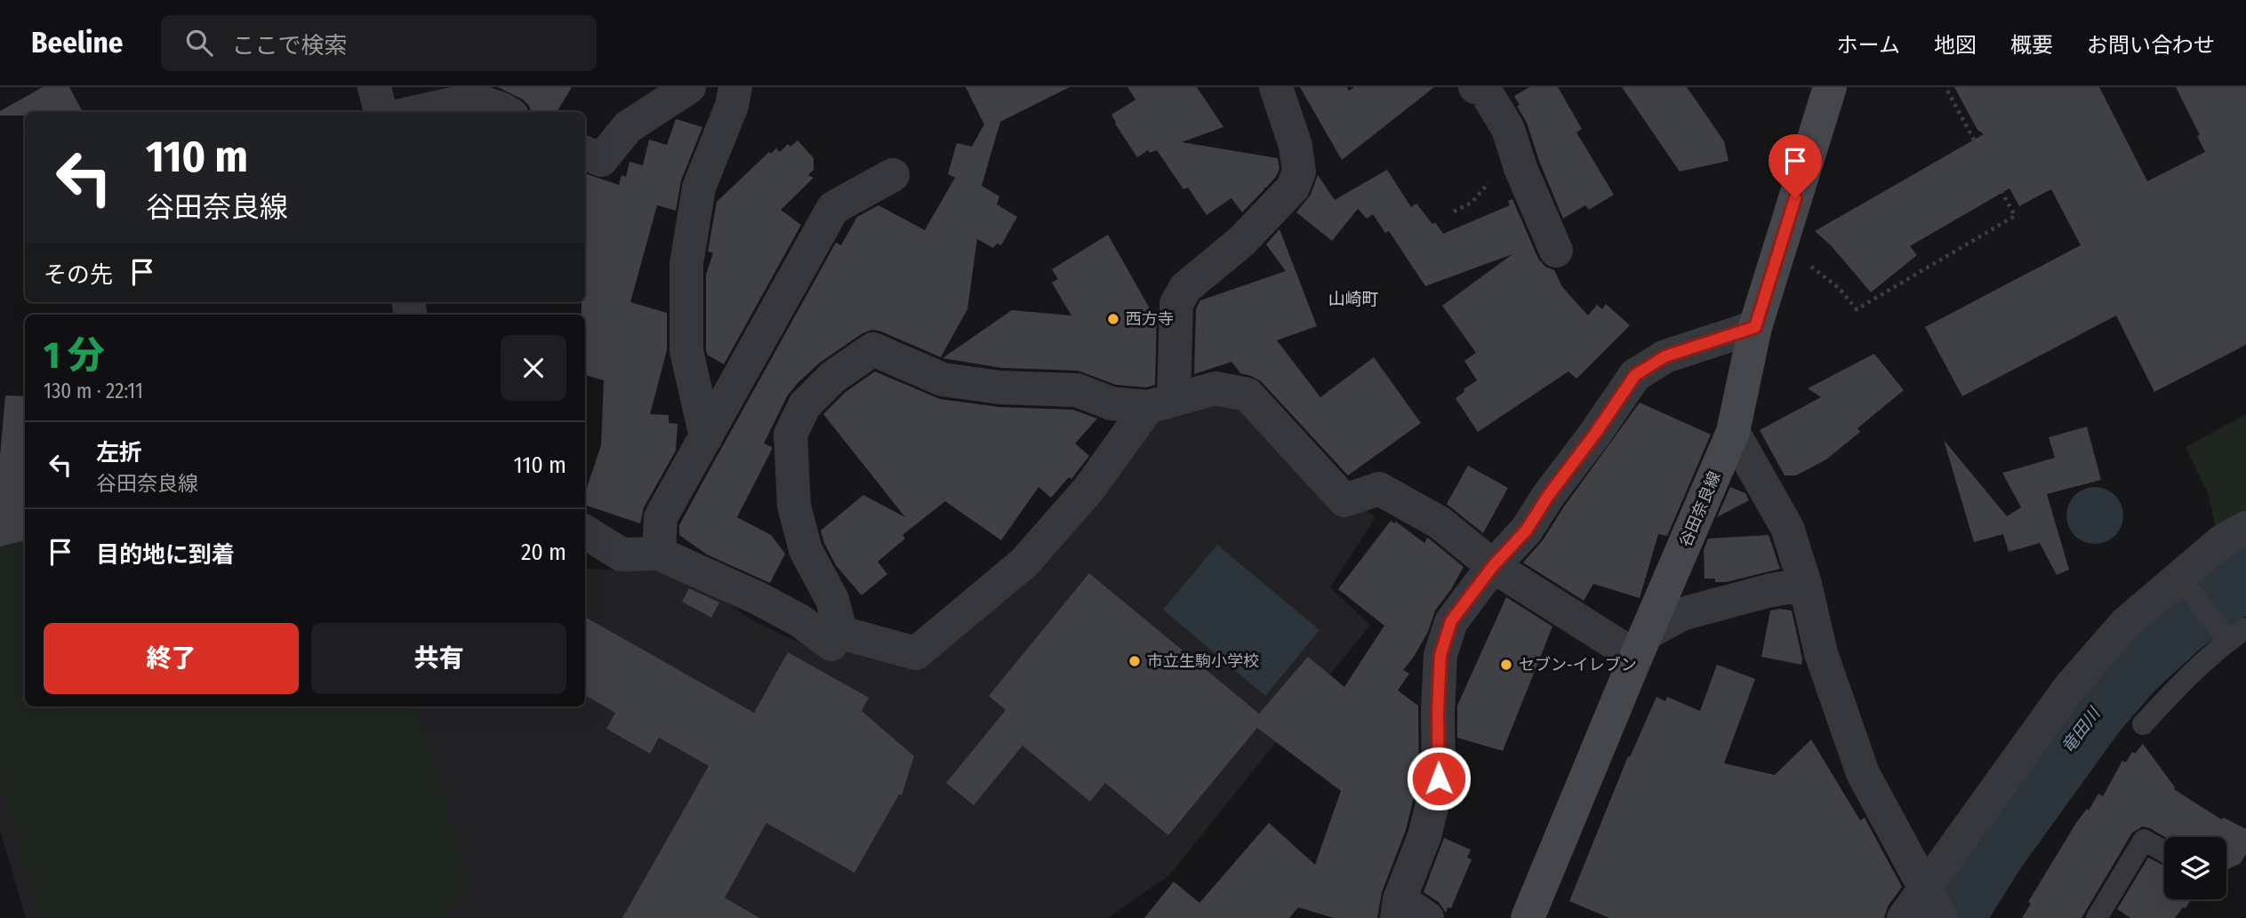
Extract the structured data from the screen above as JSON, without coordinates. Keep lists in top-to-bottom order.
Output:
{
  "streets": {
    "main road": ["谷田奈良線"]
  },
  "districts": ["山崎町"],
  "water": ["竜田川"],
  "places": ["西方寺", "市立生駒小学校", "セブン-イレブン"],
  "page": {
    "header": "Beeline",
    "search": "ここで検索",
    "nav": [
      "ホーム",
      "地図",
      "概要",
      "お問い合わせ"
    ],
    "turn": ["110 m", "谷田奈良線"],
    "then": "その先",
    "heading": ["1 分", "130 m · 22:11"],
    "list": [
      {
        "name": "左折",
        "note": "谷田奈良線",
        "value": "110 m"
      },
      {
        "name": "目的地に到着",
        "value": "20 m"
      }
    ],
    "buttons": ["終了", "共有"]
  }
}
